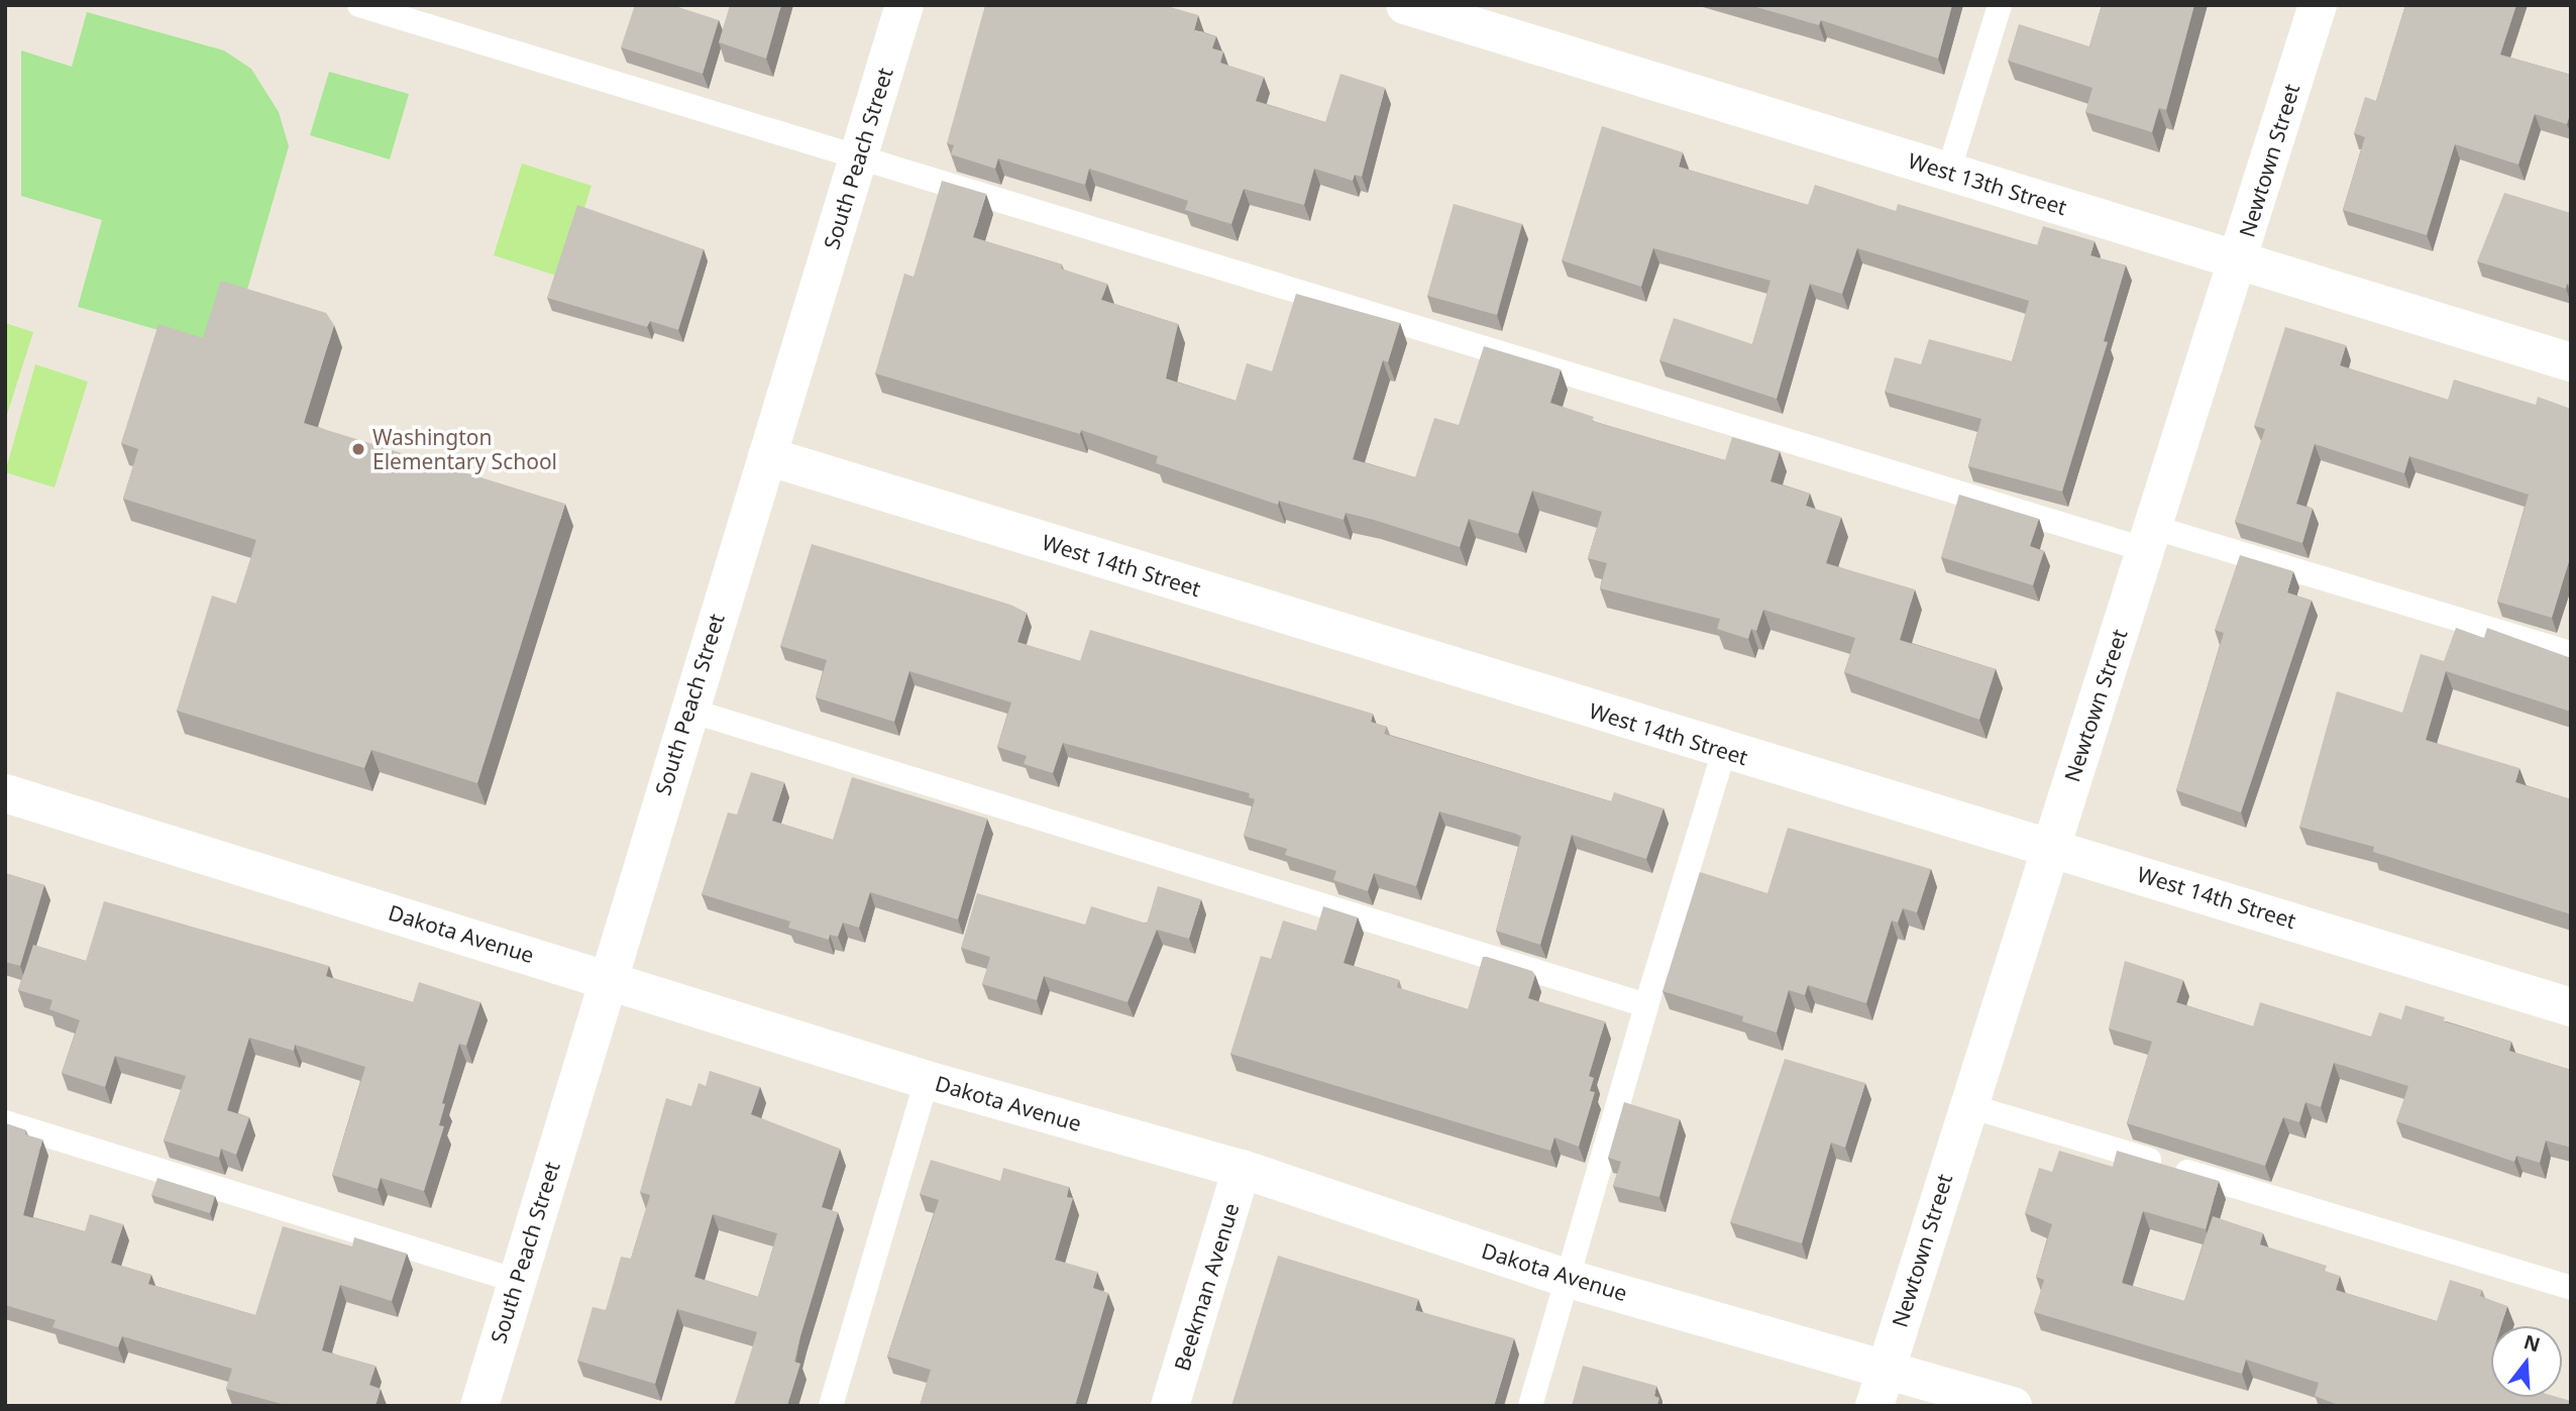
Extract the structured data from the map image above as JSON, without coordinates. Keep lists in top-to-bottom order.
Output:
{
  "streets": {
    "street": [
      "South Peach Street",
      "Newtown Street",
      "West 13th Street",
      "West 14th Street",
      "Dakota Avenue",
      "Beekman Avenue"
    ]
  },
  "crossings": [
    ["South Peach Street", "West 14th Street"],
    ["South Peach Street", "Dakota Avenue"],
    ["Newtown Street", "West 13th Street"],
    ["Newtown Street", "West 14th Street"],
    ["Newtown Street", "Dakota Avenue"],
    ["Dakota Avenue", "Beekman Avenue"]
  ],
  "places": ["Washington Elementary School"],
  "north": "top"
}
